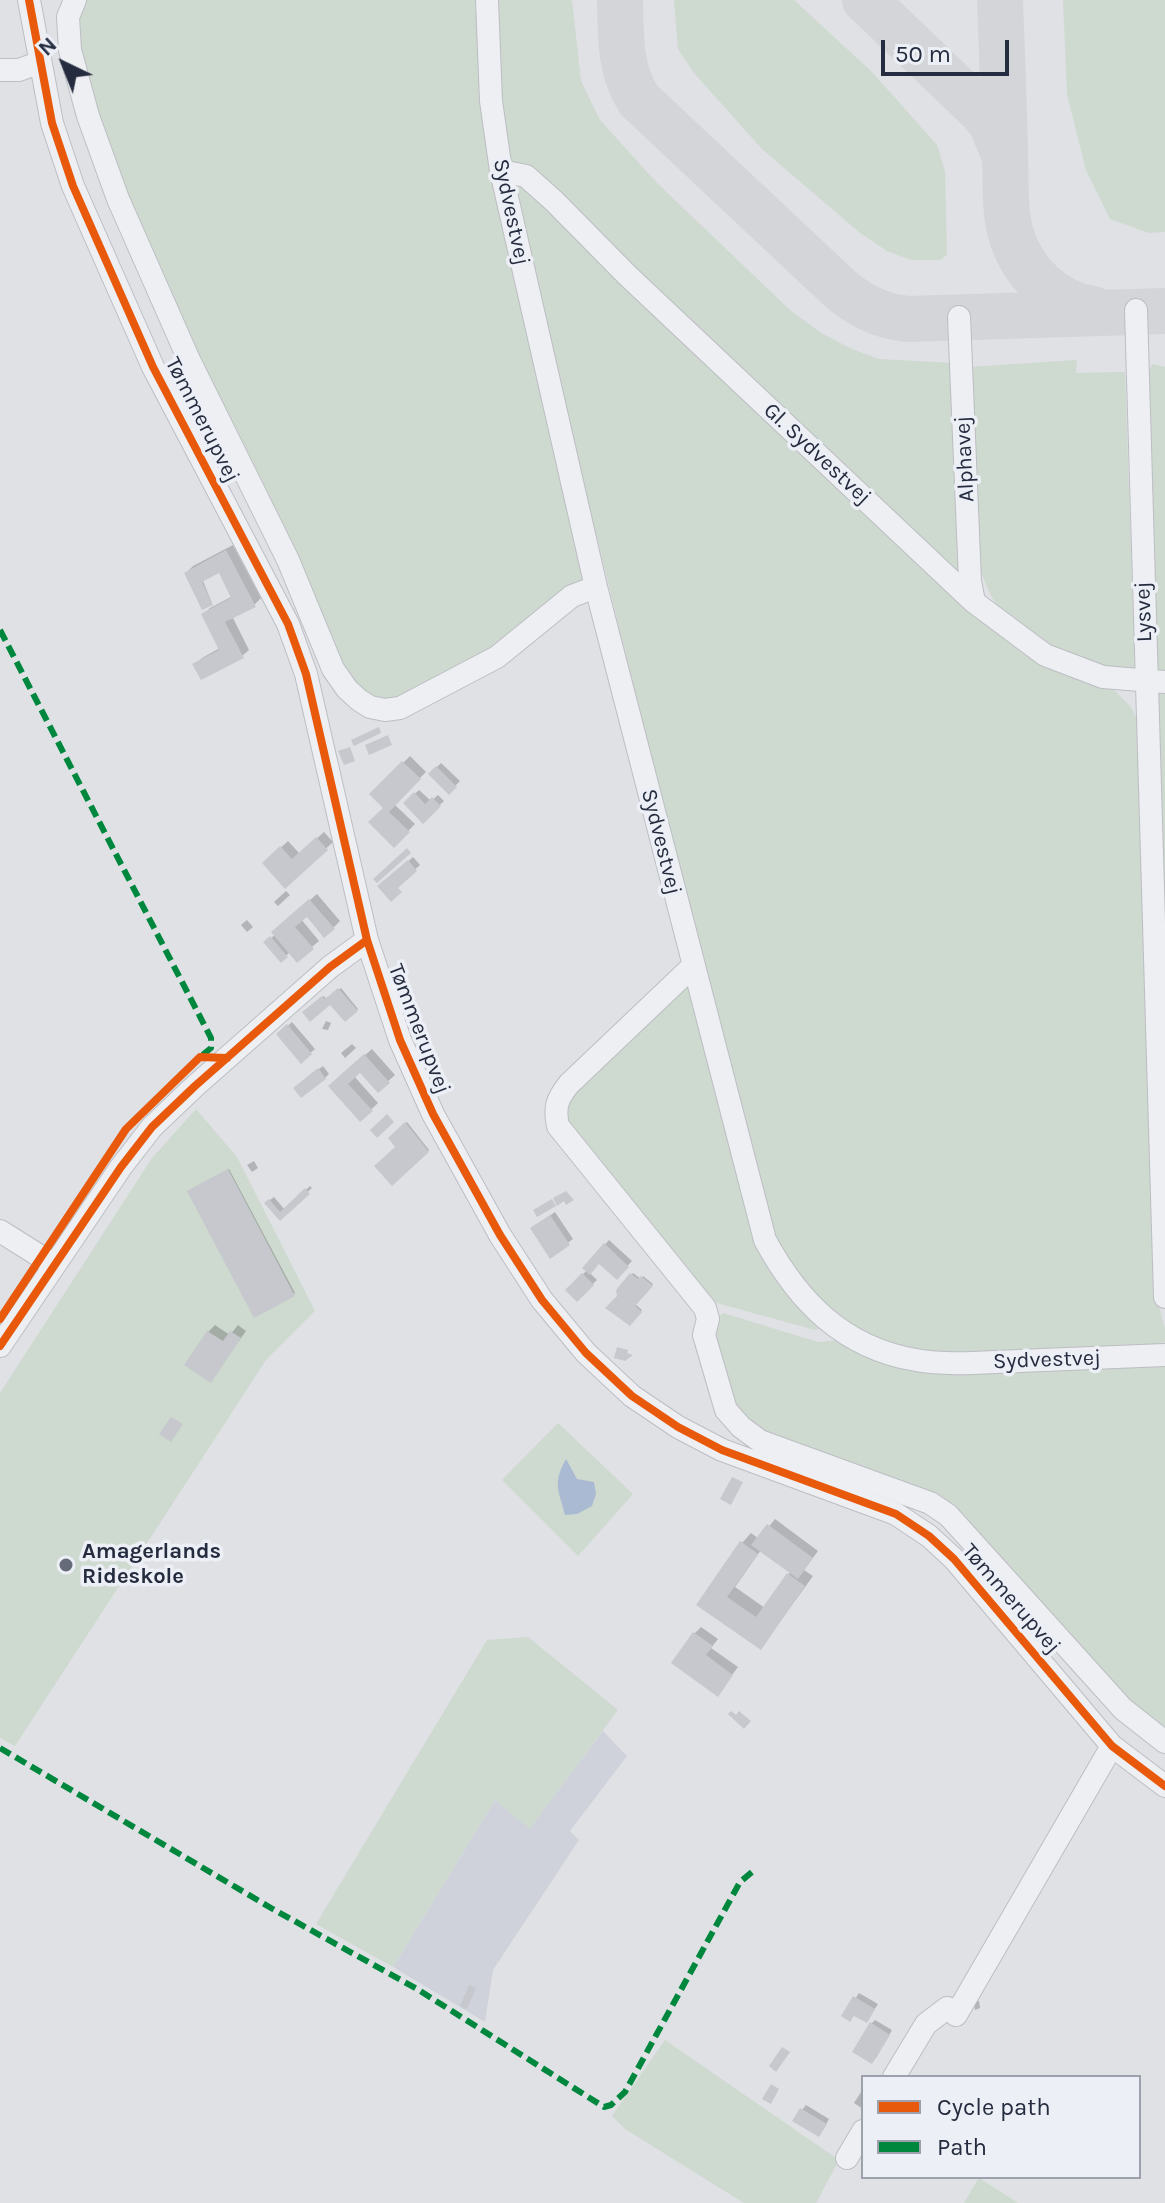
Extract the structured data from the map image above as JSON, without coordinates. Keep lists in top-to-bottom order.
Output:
{
  "streets": {
    "street": [
      "Sydvestvej",
      "Tømmerupvej",
      "Gl. Sydvestvej",
      "Alphavej",
      "Lysvej"
    ]
  },
  "crossings": [
    ["Sydvestvej", "Gl. Sydvestvej"],
    ["Gl. Sydvestvej", "Alphavej"],
    ["Gl. Sydvestvej", "Lysvej"]
  ],
  "places": ["Amagerlands Rideskole"],
  "legend": ["Cycle path", "Path"],
  "scale_bar": "50 m",
  "north": "top left"
}
